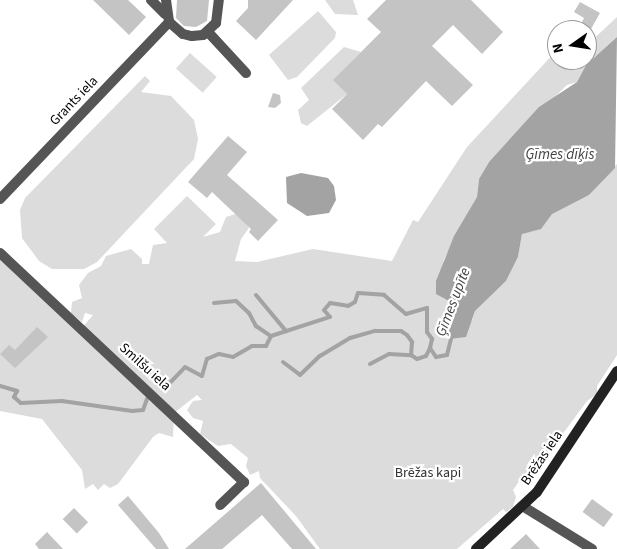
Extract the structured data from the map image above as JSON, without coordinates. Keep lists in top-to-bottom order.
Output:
{
  "streets": {
    "street": ["Grants iela", "Smilšu iela", "Brēžas iela"]
  },
  "water": ["Ģīmes dīķis", "Ģīmes upīte"],
  "parks": ["Brēžas kapi"],
  "north": "left"
}
